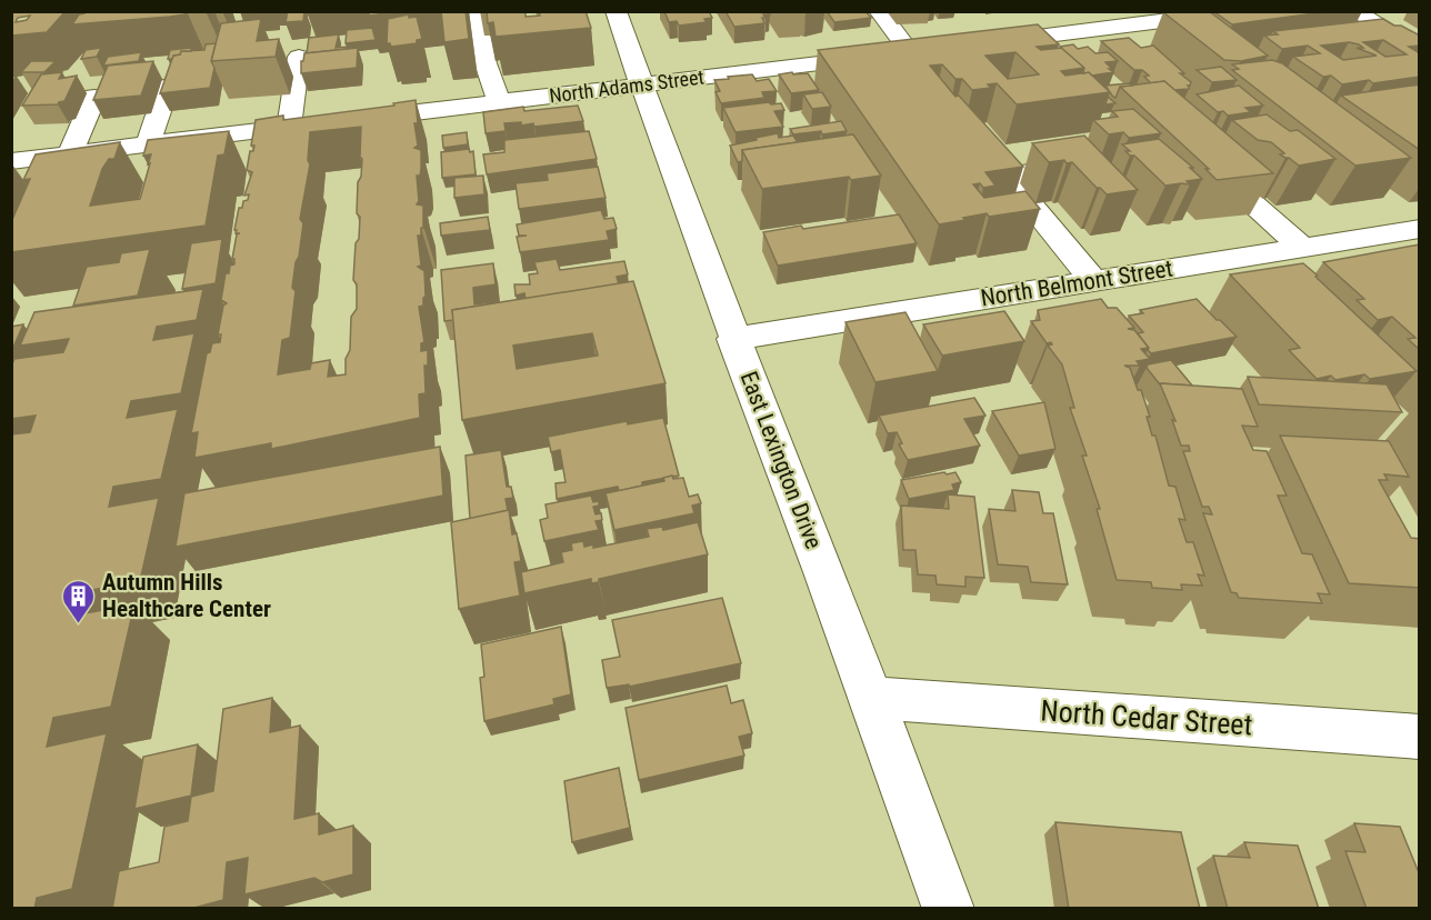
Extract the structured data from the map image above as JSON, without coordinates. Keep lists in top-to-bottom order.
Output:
{
  "streets": {
    "street": [
      "North Adams Street",
      "North Belmont Street",
      "East Lexington Drive",
      "North Cedar Street"
    ]
  },
  "crossings": [
    ["North Adams Street", "East Lexington Drive"],
    ["North Belmont Street", "East Lexington Drive"],
    ["East Lexington Drive", "North Cedar Street"]
  ],
  "places": {
    "building": ["Autumn Hills Healthcare Center"]
  }
}
